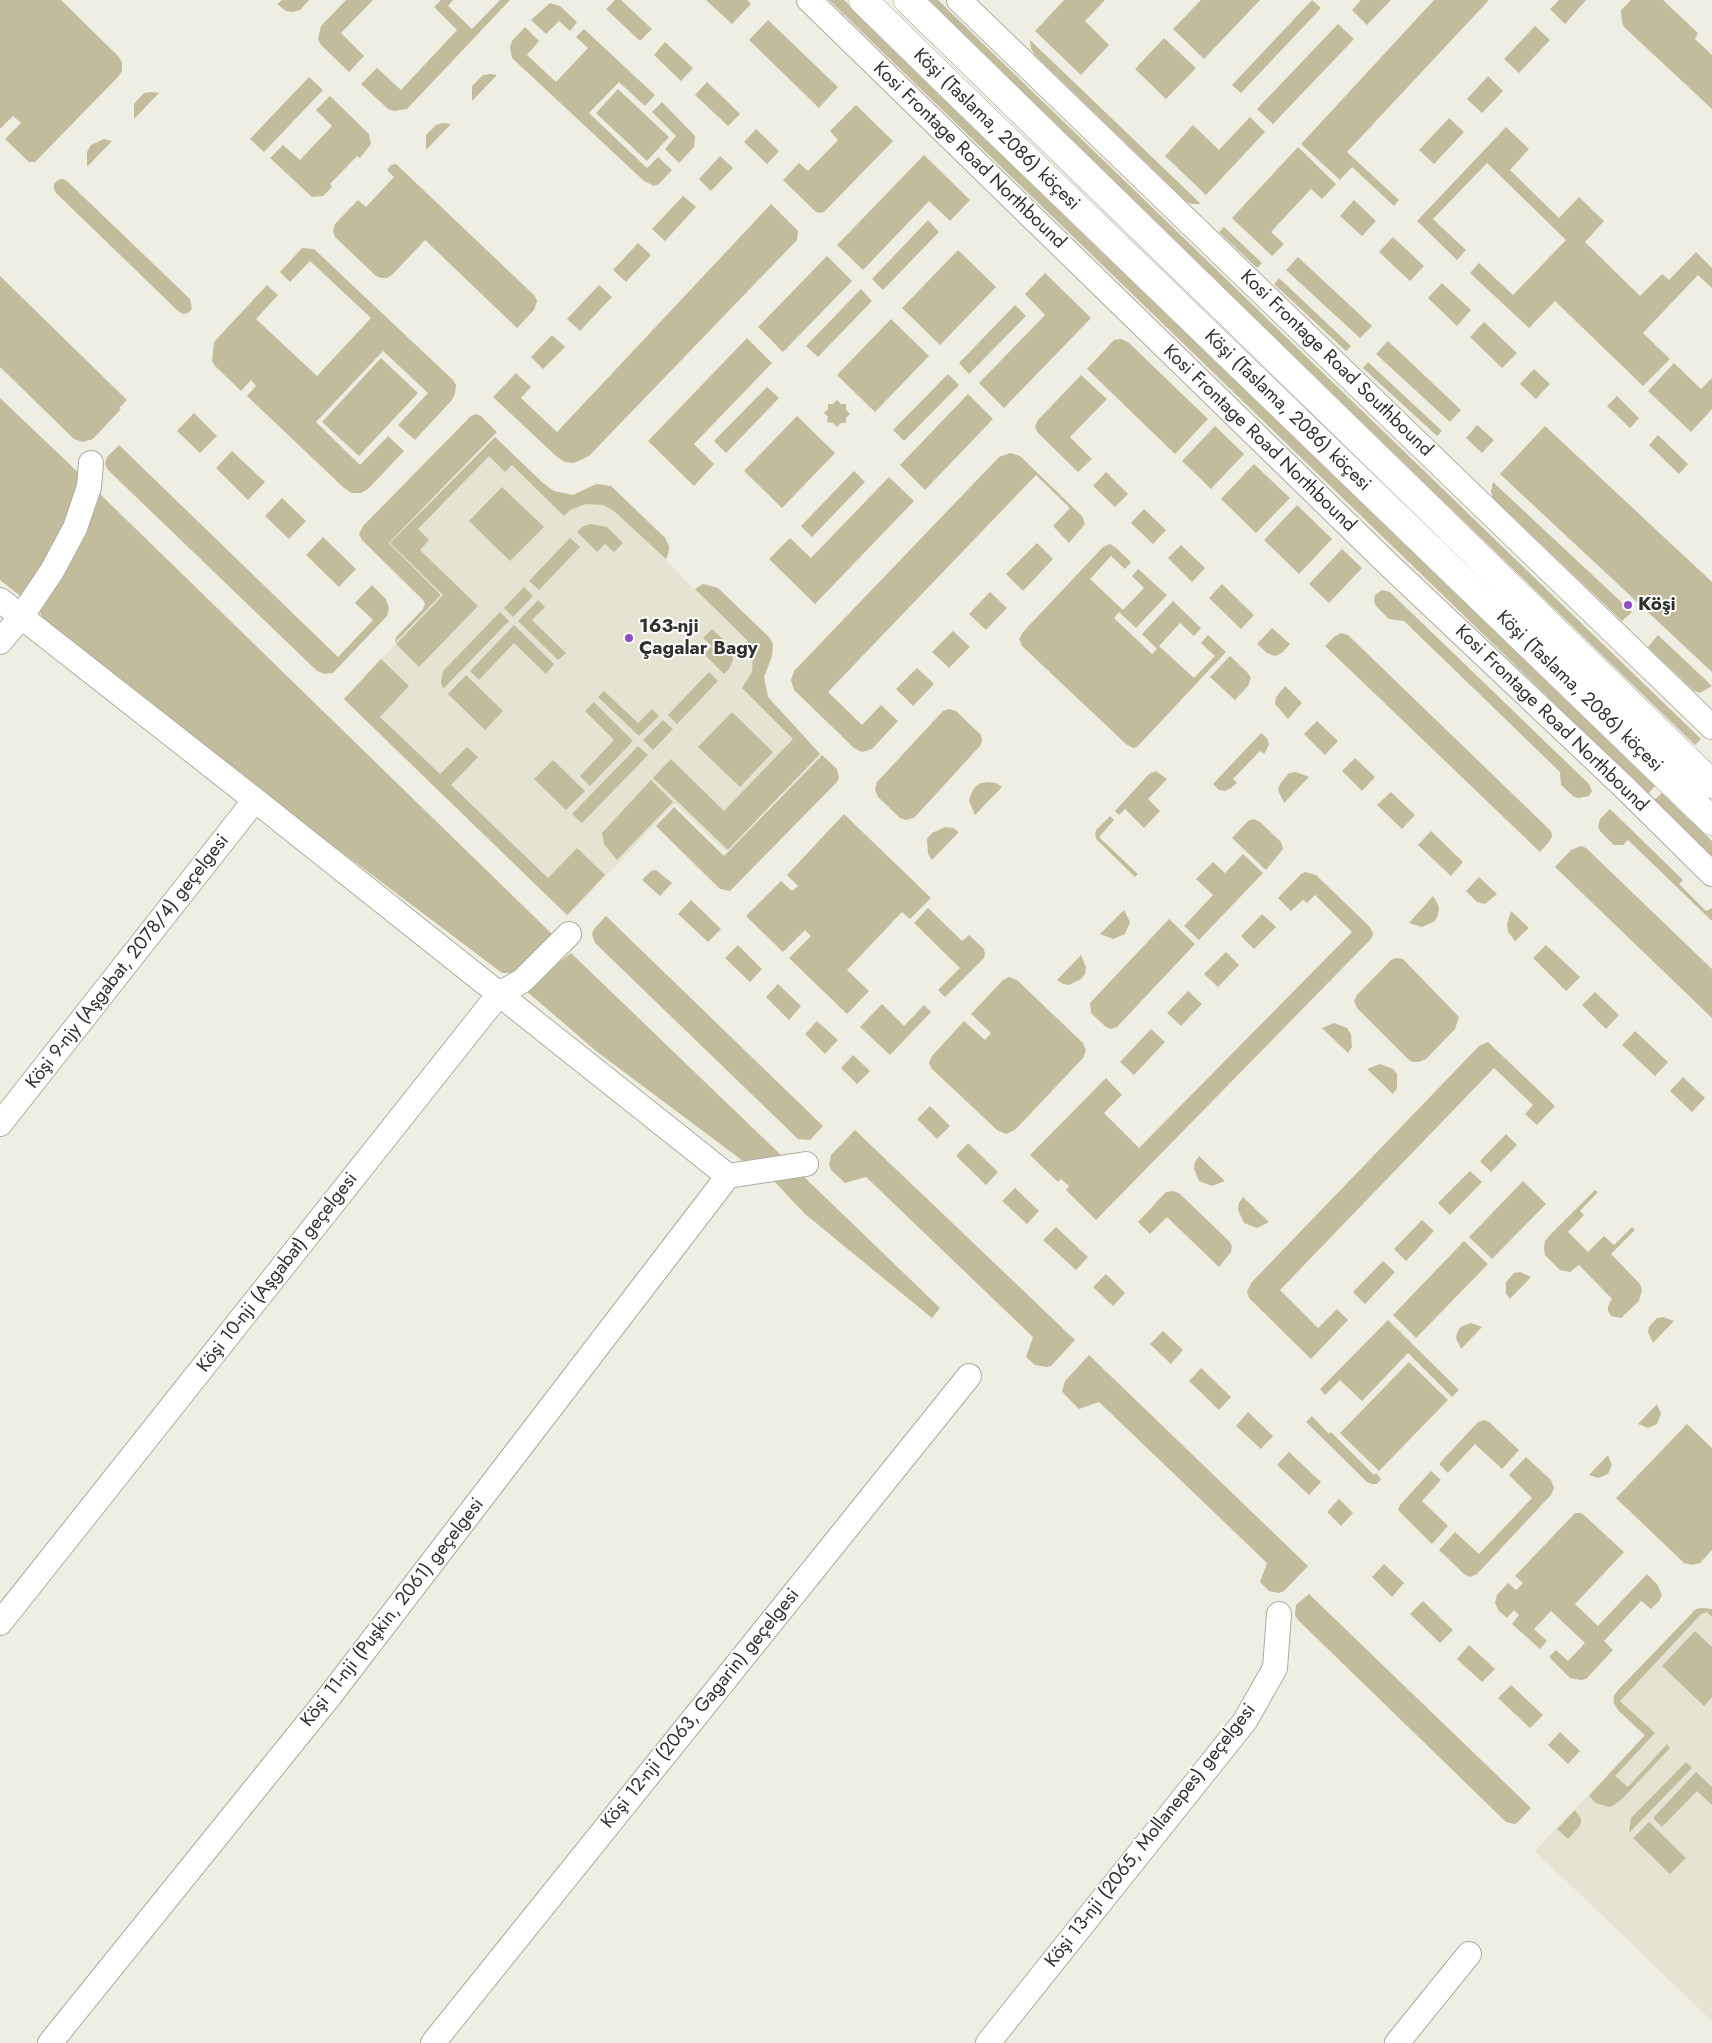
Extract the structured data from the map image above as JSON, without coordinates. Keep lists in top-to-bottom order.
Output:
{
  "streets": {
    "main road": ["Köşi (Taslama, 2086) köçesi"],
    "street": [
      "Kosi Frontage Road Northbound",
      "Kosi Frontage Road Southbound",
      "Köşi 9-njy (Aşgabat, 2078/4) geçelgesi",
      "Köşi 10-nji (Aşgabat) geçelgesi",
      "Köşi 11-nji (Puşkin, 2061) geçelgesi",
      "Köşi 12-nji (2063, Gagarin) geçelgesi",
      "Köşi 13-nji (2065, Mollanepes) geçelgesi"
    ]
  },
  "places": ["Köşi", "163-nji Çagalar Bagy"]
}
